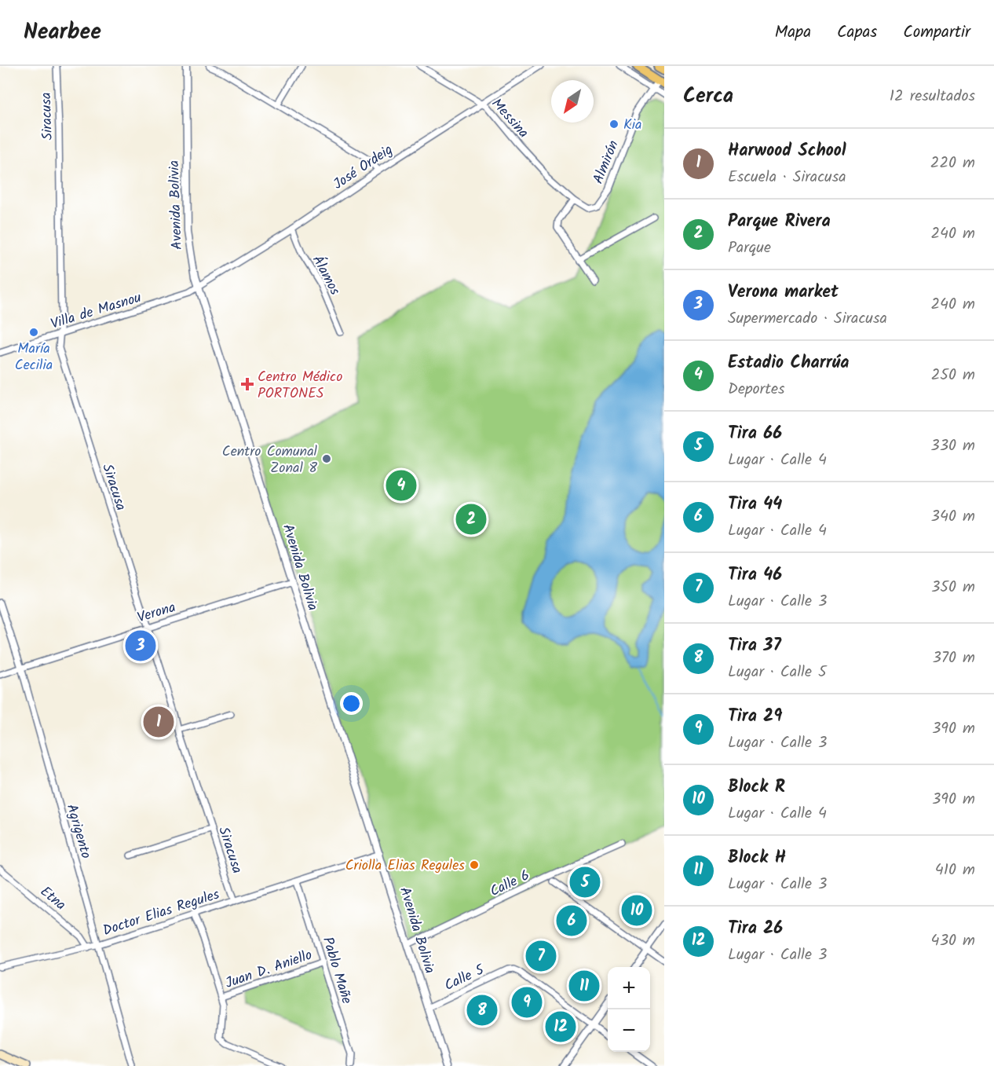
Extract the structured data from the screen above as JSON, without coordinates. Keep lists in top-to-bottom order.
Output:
{
  "streets": {
    "street": [
      "Siracusa",
      "Messina",
      "Almirón",
      "José Ordeig",
      "Avenida Bolivia",
      "Álamos",
      "Villa de Masnou",
      "Verona",
      "Agrigento",
      "Calle 6",
      "Etna",
      "Doctor Elias Regules",
      "Juan D. Aniello",
      "Pablo Mañe",
      "Calle 5"
    ]
  },
  "crossings": [
    ["Siracusa", "Villa de Masnou"],
    ["Siracusa", "Verona"],
    ["Siracusa", "Doctor Elias Regules"],
    ["Messina", "Almirón"],
    ["Messina", "José Ordeig"],
    ["José Ordeig", "Avenida Bolivia"],
    ["José Ordeig", "Álamos"],
    ["José Ordeig", "Villa de Masnou"],
    ["Avenida Bolivia", "Villa de Masnou"],
    ["Avenida Bolivia", "Verona"],
    ["Avenida Bolivia", "Calle 6"],
    ["Avenida Bolivia", "Doctor Elias Regules"],
    ["Avenida Bolivia", "Calle 5"],
    ["Verona", "Agrigento"],
    ["Agrigento", "Doctor Elias Regules"],
    ["Etna", "Doctor Elias Regules"],
    ["Doctor Elias Regules", "Pablo Mañe"],
    ["Juan D. Aniello", "Pablo Mañe"]
  ],
  "places": {
    "other": [
      "Kia",
      "María Cecilia",
      "Centro Comunal Zonal 8",
      "Criolla Elias Regules"
    ],
    "health": ["Centro Médico PORTONES"]
  },
  "north": "bottom left",
  "page": {
    "header": "Nearbee",
    "nav": ["Mapa", "Capas", "Compartir"],
    "heading": ["Cerca", "12 resultados"],
    "list": [
      {
        "mark": "1",
        "name": "Harwood School",
        "note": "Escuela · Siracusa",
        "value": "220 m"
      },
      {
        "mark": "2",
        "name": "Parque Rivera",
        "note": "Parque",
        "value": "240 m"
      },
      {
        "mark": "3",
        "name": "Verona market",
        "note": "Supermercado · Siracusa",
        "value": "240 m"
      },
      {
        "mark": "4",
        "name": "Estadio Charrúa",
        "note": "Deportes",
        "value": "250 m"
      },
      {
        "mark": "5",
        "name": "Tira 66",
        "note": "Lugar · Calle 4",
        "value": "330 m"
      },
      {
        "mark": "6",
        "name": "Tira 44",
        "note": "Lugar · Calle 4",
        "value": "340 m"
      },
      {
        "mark": "7",
        "name": "Tira 46",
        "note": "Lugar · Calle 3",
        "value": "350 m"
      },
      {
        "mark": "8",
        "name": "Tira 37",
        "note": "Lugar · Calle 5",
        "value": "370 m"
      },
      {
        "mark": "9",
        "name": "Tira 29",
        "note": "Lugar · Calle 3",
        "value": "390 m"
      },
      {
        "mark": "10",
        "name": "Block R",
        "note": "Lugar · Calle 4",
        "value": "390 m"
      },
      {
        "mark": "11",
        "name": "Block H",
        "note": "Lugar · Calle 3",
        "value": "410 m"
      },
      {
        "mark": "12",
        "name": "Tira 26",
        "note": "Lugar · Calle 3",
        "value": "430 m"
      }
    ],
    "pins": [
      "4",
      "2",
      "3",
      "1",
      "5",
      "10",
      "6",
      "7",
      "11",
      "9",
      "8",
      "12"
    ],
    "map_buttons": ["+", "−"]
  }
}
